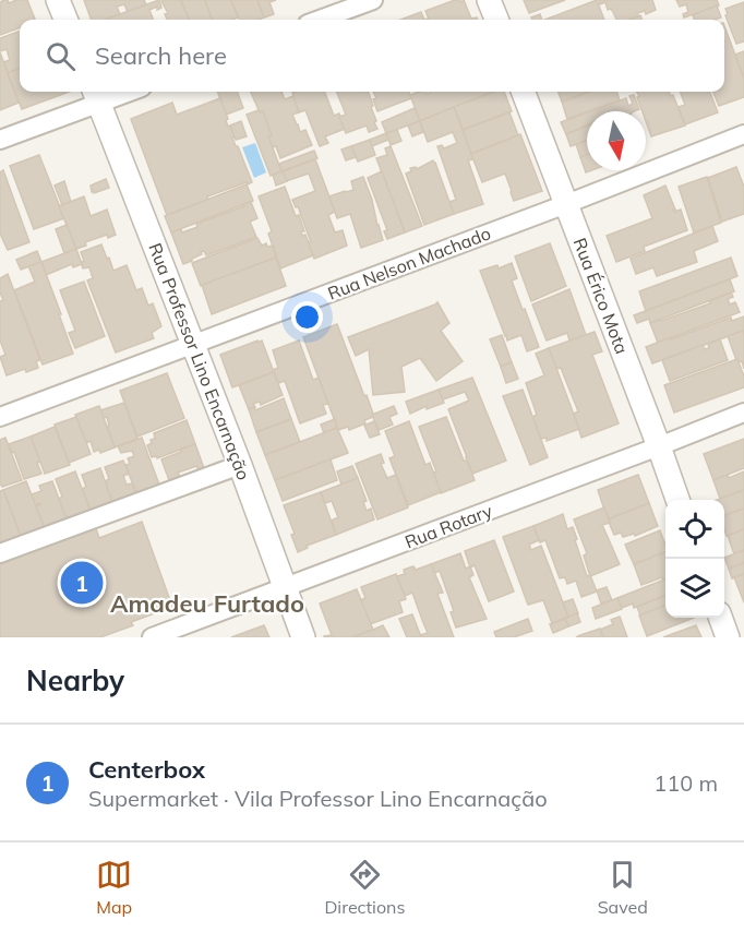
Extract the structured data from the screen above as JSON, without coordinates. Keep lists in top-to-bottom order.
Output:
{
  "streets": {
    "street": [
      "Rua Nelson Machado",
      "Rua Érico Mota",
      "Rua Professor Lino Encarnação",
      "Rua Rotary"
    ]
  },
  "crossings": [
    ["Rua Nelson Machado", "Rua Érico Mota"],
    ["Rua Nelson Machado", "Rua Professor Lino Encarnação"],
    ["Rua Érico Mota", "Rua Rotary"],
    ["Rua Professor Lino Encarnação", "Rua Rotary"]
  ],
  "districts": ["Amadeu Furtado"],
  "north": "bottom",
  "page": {
    "search": "Search here",
    "pins": "1",
    "heading": "Nearby",
    "list": [
      {
        "mark": "1",
        "name": "Centerbox",
        "note": "Supermarket · Vila Professor Lino Encarnação",
        "value": "110 m"
      }
    ],
    "nav": ["Map", "Directions", "Saved"]
  }
}
